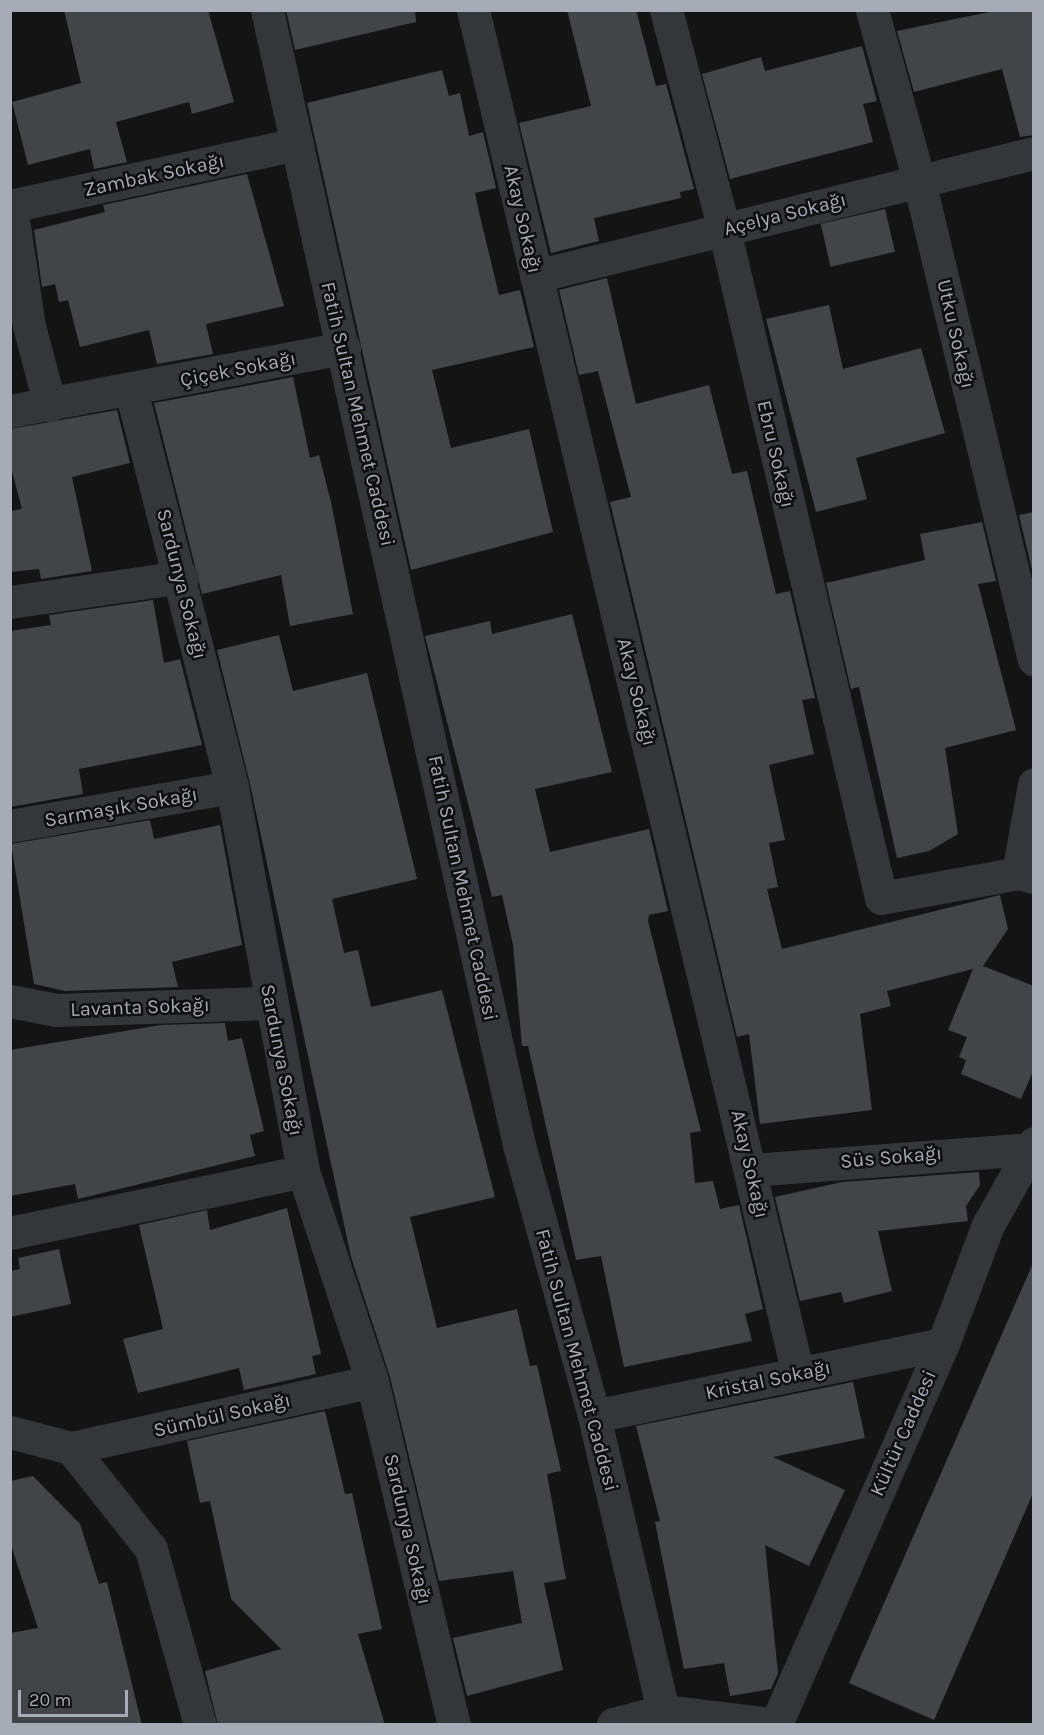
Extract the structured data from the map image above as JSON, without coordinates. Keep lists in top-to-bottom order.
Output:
{
  "streets": {
    "street": [
      "Zambak Sokağı",
      "Açelya Sokağı",
      "Akay Sokağı",
      "Utku Sokağı",
      "Çiçek Sokağı",
      "Fatih Sultan Mehmet Caddesi",
      "Ebru Sokağı",
      "Sardunya Sokağı",
      "Sarmaşık Sokağı",
      "Lavanta Sokağı",
      "Süs Sokağı",
      "Kristal Sokağı",
      "Sümbül Sokağı",
      "Kültür Caddesi"
    ]
  },
  "crossings": [
    ["Zambak Sokağı", "Fatih Sultan Mehmet Caddesi"],
    ["Açelya Sokağı", "Akay Sokağı"],
    ["Açelya Sokağı", "Utku Sokağı"],
    ["Açelya Sokağı", "Ebru Sokağı"],
    ["Akay Sokağı", "Süs Sokağı"],
    ["Akay Sokağı", "Kristal Sokağı"],
    ["Çiçek Sokağı", "Fatih Sultan Mehmet Caddesi"],
    ["Çiçek Sokağı", "Sardunya Sokağı"],
    ["Fatih Sultan Mehmet Caddesi", "Kristal Sokağı"],
    ["Sardunya Sokağı", "Sarmaşık Sokağı"],
    ["Sardunya Sokağı", "Lavanta Sokağı"],
    ["Sardunya Sokağı", "Sümbül Sokağı"],
    ["Süs Sokağı", "Kültür Caddesi"],
    ["Kristal Sokağı", "Kültür Caddesi"]
  ],
  "scale_bar": "20 m"
}
